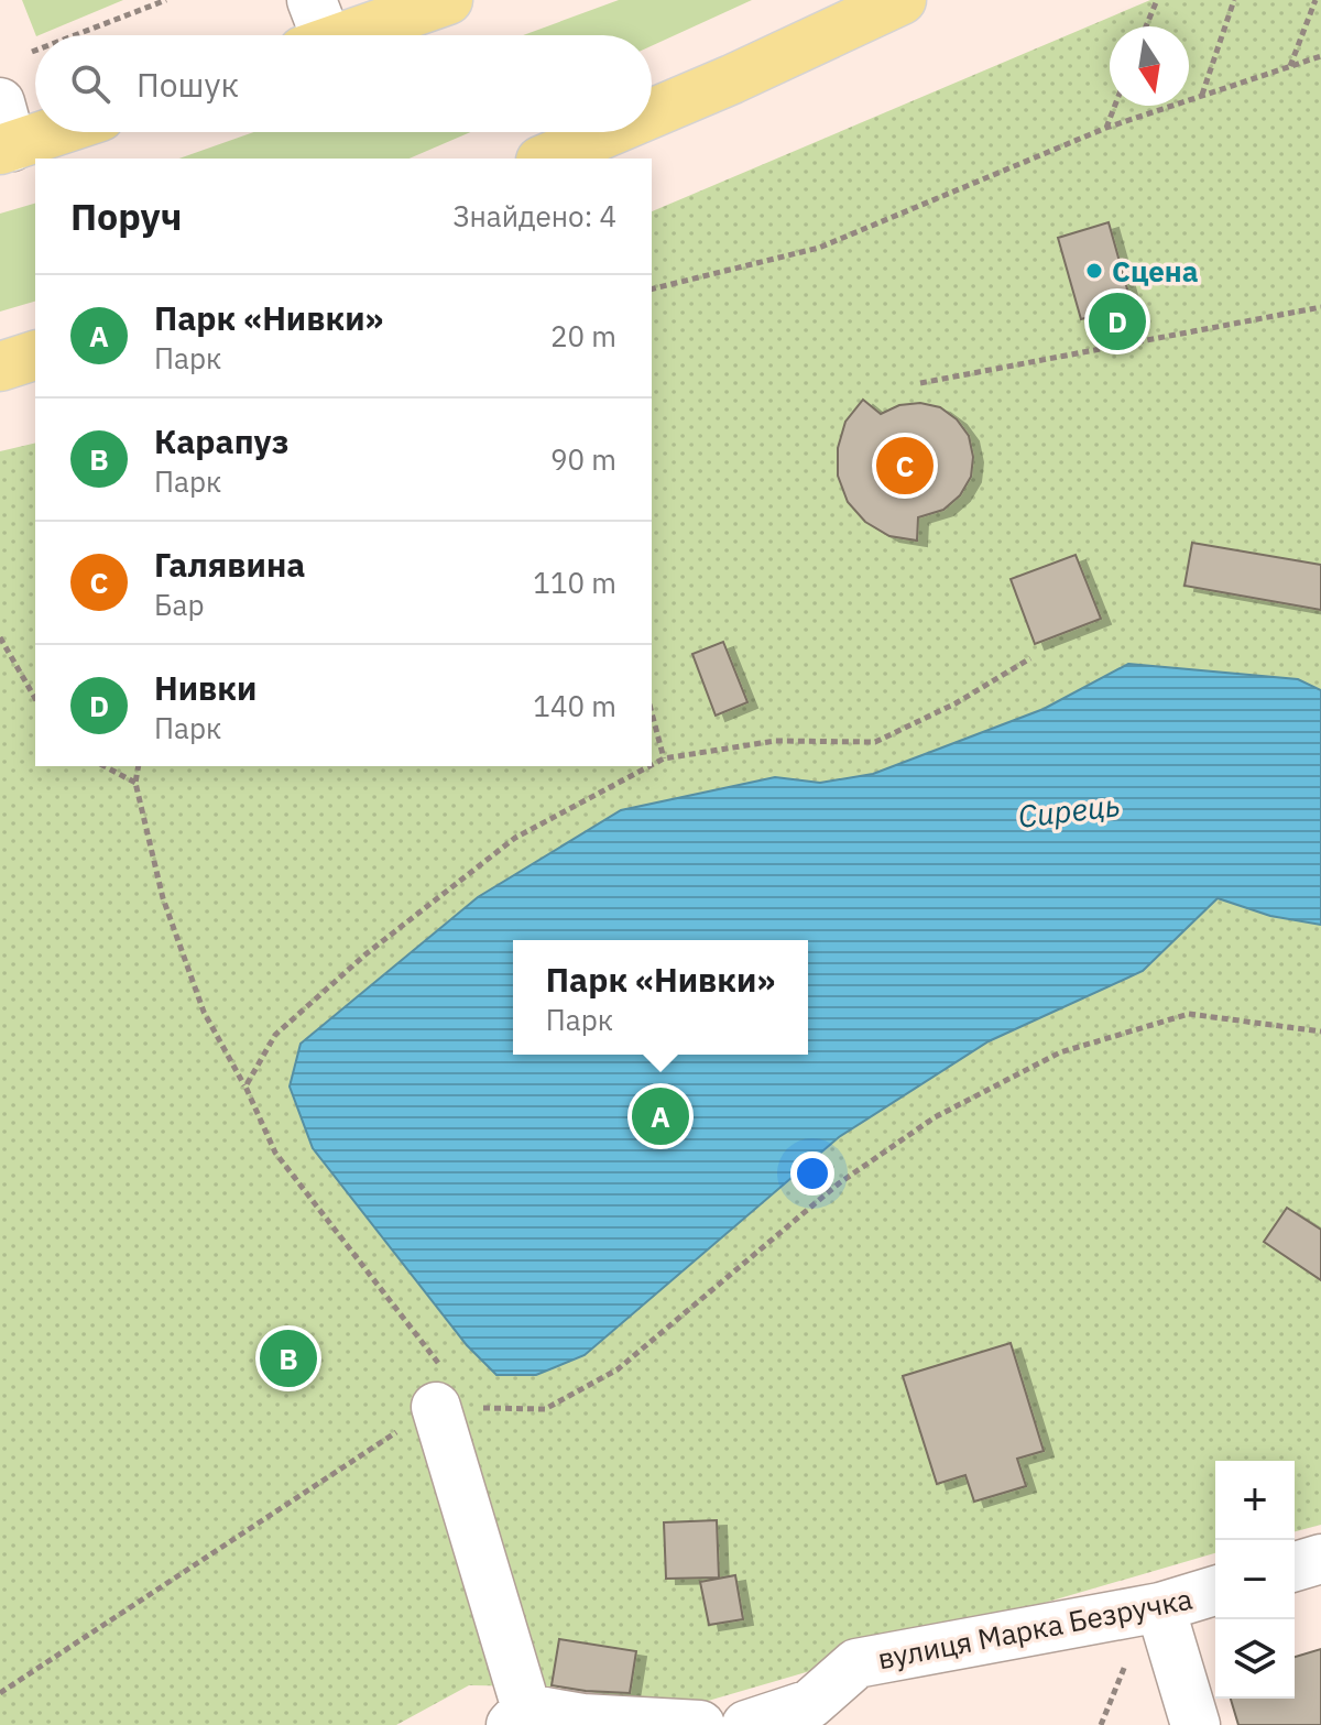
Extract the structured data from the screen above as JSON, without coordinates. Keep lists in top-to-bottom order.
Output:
{
  "streets": {
    "street": ["вулиця Марка Безручка"]
  },
  "water": ["Сирець"],
  "places": ["Сцена"],
  "north": "bottom",
  "page": {
    "search": "Пошук",
    "heading": ["Поруч", "Знайдено: 4"],
    "list": [
      {
        "mark": "A",
        "name": "Парк «Нивки»",
        "note": "Парк",
        "value": "20 m"
      },
      {
        "mark": "B",
        "name": "Карапуз",
        "note": "Парк",
        "value": "90 m"
      },
      {
        "mark": "C",
        "name": "Галявина",
        "note": "Бар",
        "value": "110 m"
      },
      {
        "mark": "D",
        "name": "Нивки",
        "note": "Парк",
        "value": "140 m"
      }
    ],
    "pins": [
      "D",
      "C",
      "A",
      "B"
    ],
    "popup": ["Парк «Нивки»", "Парк"],
    "map_buttons": ["+", "−"]
  }
}
